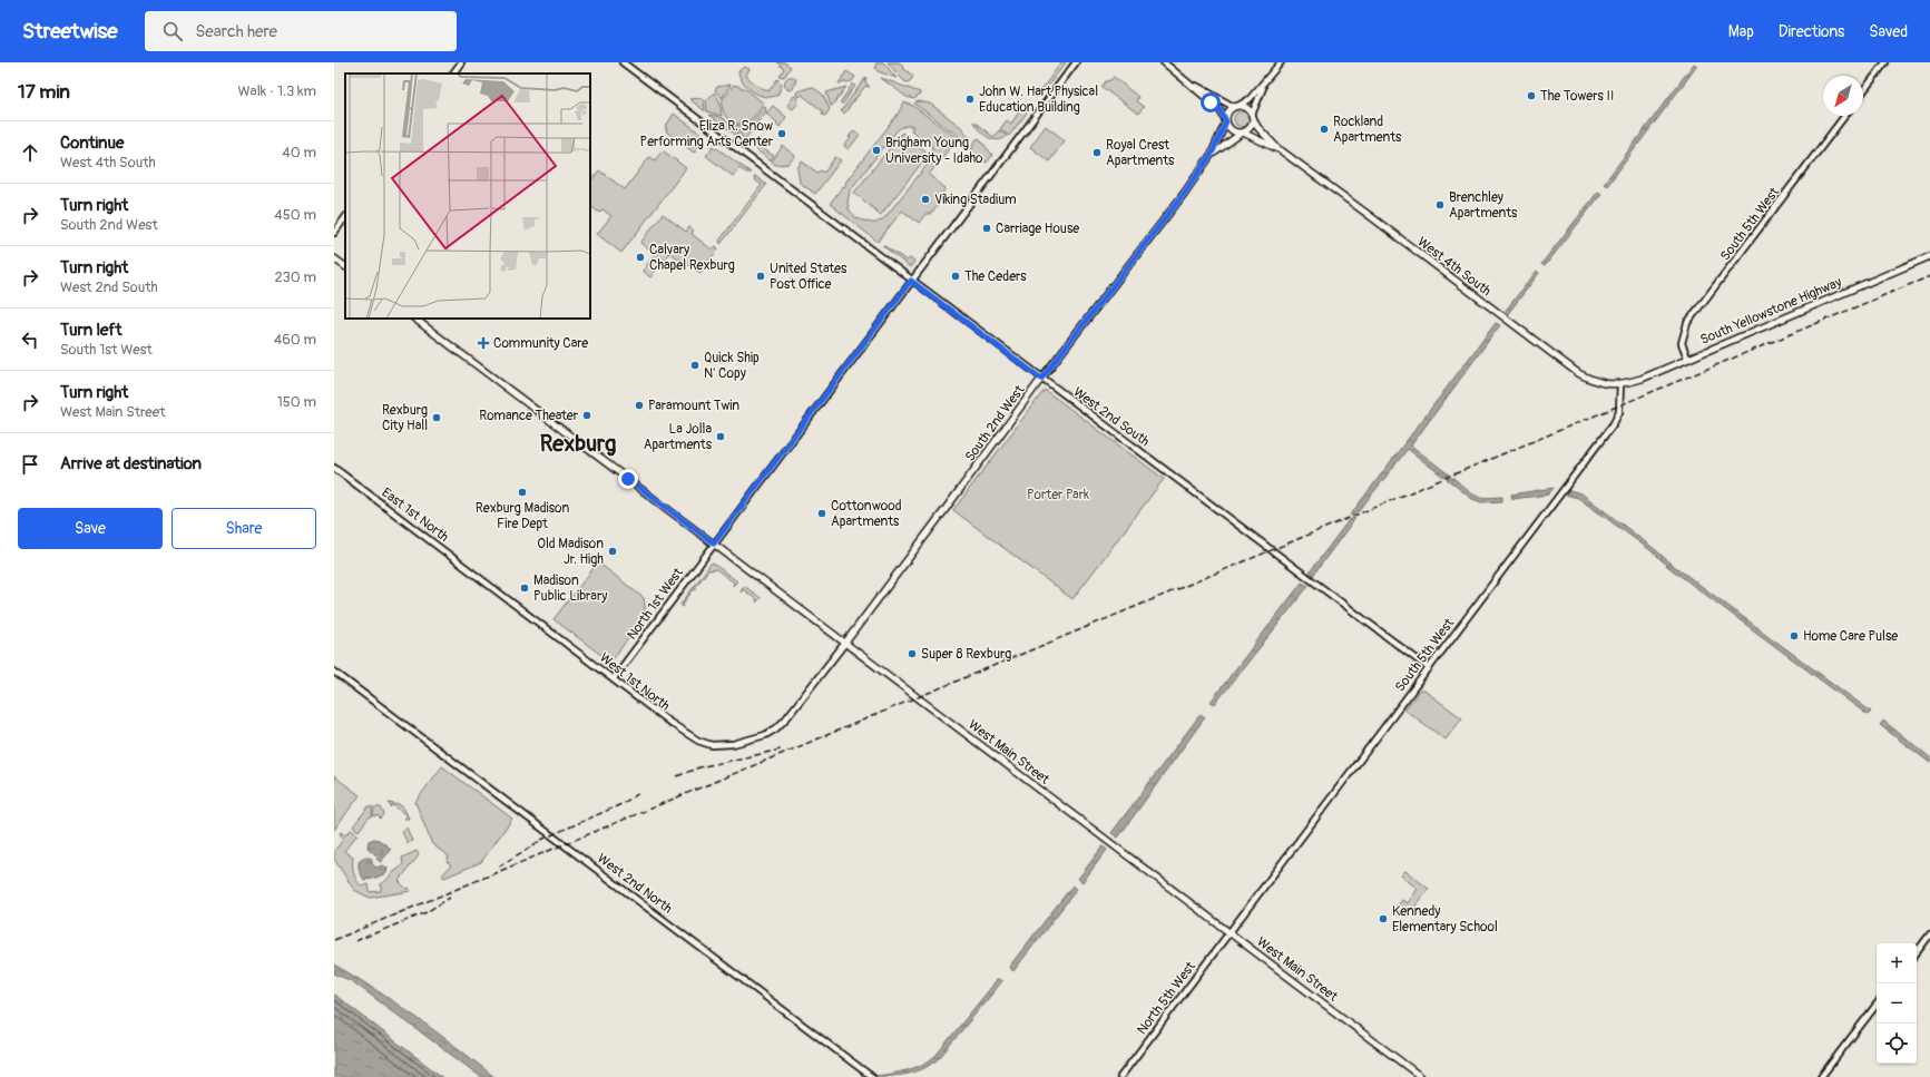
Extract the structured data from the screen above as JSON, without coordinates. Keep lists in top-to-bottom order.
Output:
{
  "streets": {
    "main road": [
      "West 4th South",
      "South Yellowstone Highway",
      "South 2nd West",
      "West Main Street"
    ],
    "street": [
      "South 5th West",
      "West 2nd South",
      "East 1st North",
      "North 1st West",
      "West 1st North",
      "West 2nd North",
      "North 5th West"
    ]
  },
  "crossings": [
    ["South 5th West", "West 4th South"],
    ["South 5th West", "South Yellowstone Highway"],
    ["South 5th West", "West 2nd South"],
    ["South 5th West", "West Main Street"],
    ["South 5th West", "North 5th West"],
    ["West 4th South", "South Yellowstone Highway"],
    ["West 4th South", "South 2nd West"],
    ["West 2nd South", "South 2nd West"],
    ["West 2nd South", "North 1st West"],
    ["South 2nd West", "West 1st North"],
    ["South 2nd West", "West Main Street"],
    ["East 1st North", "West 1st North"],
    ["North 1st West", "West 1st North"],
    ["North 1st West", "West Main Street"],
    ["West 1st North", "West Main Street"],
    ["West Main Street", "North 5th West"]
  ],
  "districts": ["Rexburg"],
  "parks": ["Porter Park"],
  "places": {
    "other": [
      "The Towers II",
      "John W. Hart Physical Education Building",
      "Rockland Apartments",
      "Eliza R. Snow Performing Arts Center",
      "Brigham Young University - Idaho",
      "Royal Crest Apartments",
      "Viking Stadium",
      "Brenchley Apartments",
      "Carriage House",
      "Calvary Chapel Rexburg",
      "United States Post Office",
      "The Ceders",
      "Quick Ship N' Copy",
      "Paramount Twin",
      "Romance Theater",
      "Rexburg City Hall",
      "La Jolla Apartments",
      "Rexburg Madison Fire Dept",
      "Cottonwood Apartments",
      "Old Madison Jr. High",
      "Madison Public Library",
      "Home Care Pulse",
      "Super 8 Rexburg",
      "Kennedy Elementary School"
    ],
    "health": ["Community Care"]
  },
  "north": "bottom left",
  "page": {
    "header": "Streetwise",
    "search": "Search here",
    "nav": ["Map", "Directions", "Saved"],
    "heading": ["17 min", "Walk · 1.3 km"],
    "list": [
      ["Continue", "West 4th South", "40 m"],
      ["Turn right", "South 2nd West", "450 m"],
      ["Turn right", "West 2nd South", "230 m"],
      ["Turn left", "South 1st West", "460 m"],
      ["Turn right", "West Main Street", "150 m"],
      "Arrive at destination"
    ],
    "buttons": ["Save", "Share"],
    "map_buttons": ["+", "−"]
  }
}
